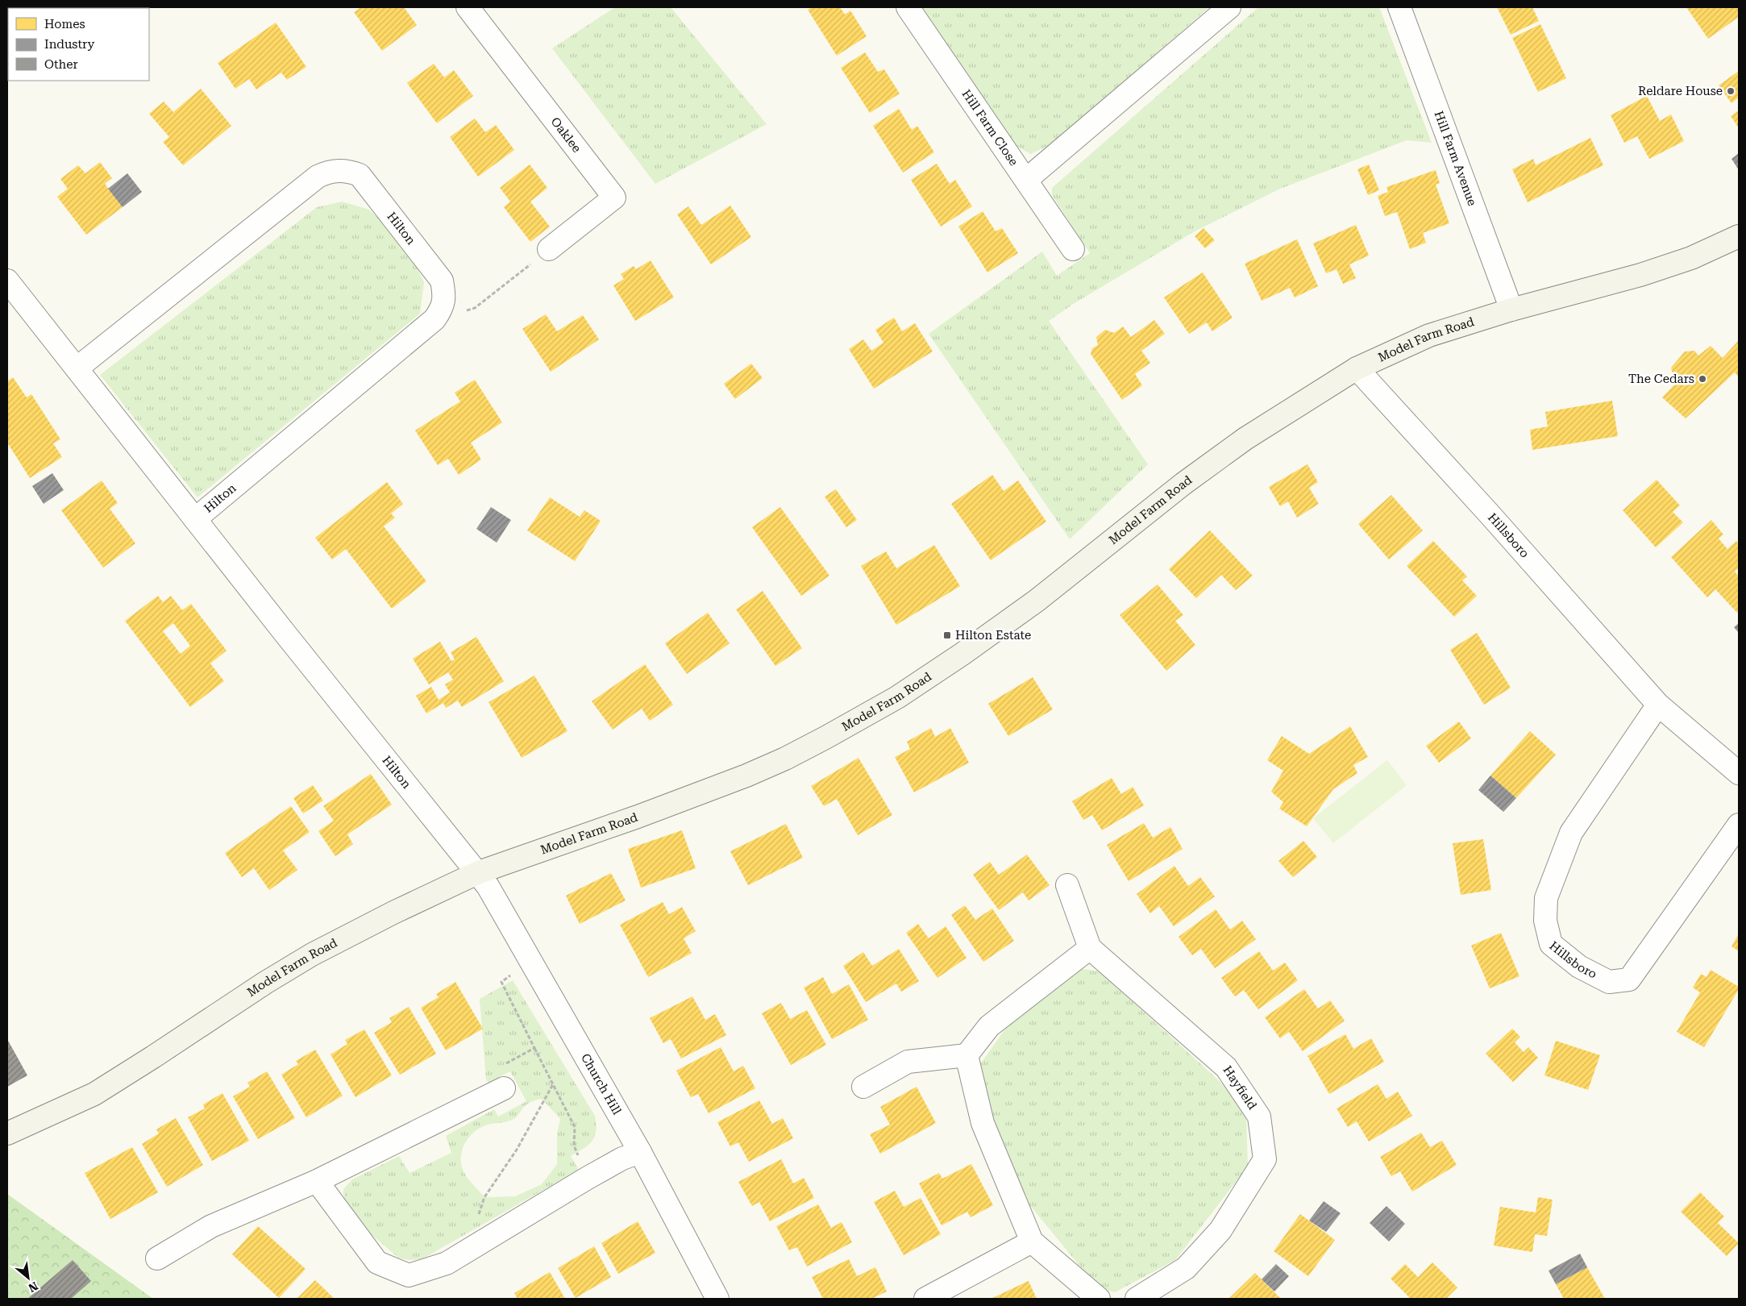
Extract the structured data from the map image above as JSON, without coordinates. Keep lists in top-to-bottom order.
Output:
{
  "streets": {
    "main road": ["Model Farm Road"],
    "street": [
      "Hill Farm Close",
      "Oaklee",
      "Hill Farm Avenue",
      "Hilton",
      "Hillsboro",
      "Church Hill",
      "Hayfield"
    ]
  },
  "crossings": [
    ["Hill Farm Avenue", "Model Farm Road"],
    ["Hilton", "Model Farm Road"],
    ["Hilton", "Church Hill"],
    ["Model Farm Road", "Hillsboro"],
    ["Model Farm Road", "Church Hill"]
  ],
  "places": {
    "other": ["Reldare House", "The Cedars"],
    "transit": ["Hilton Estate"]
  },
  "legend": ["Homes", "Industry", "Other"],
  "north": "bottom right"
}
